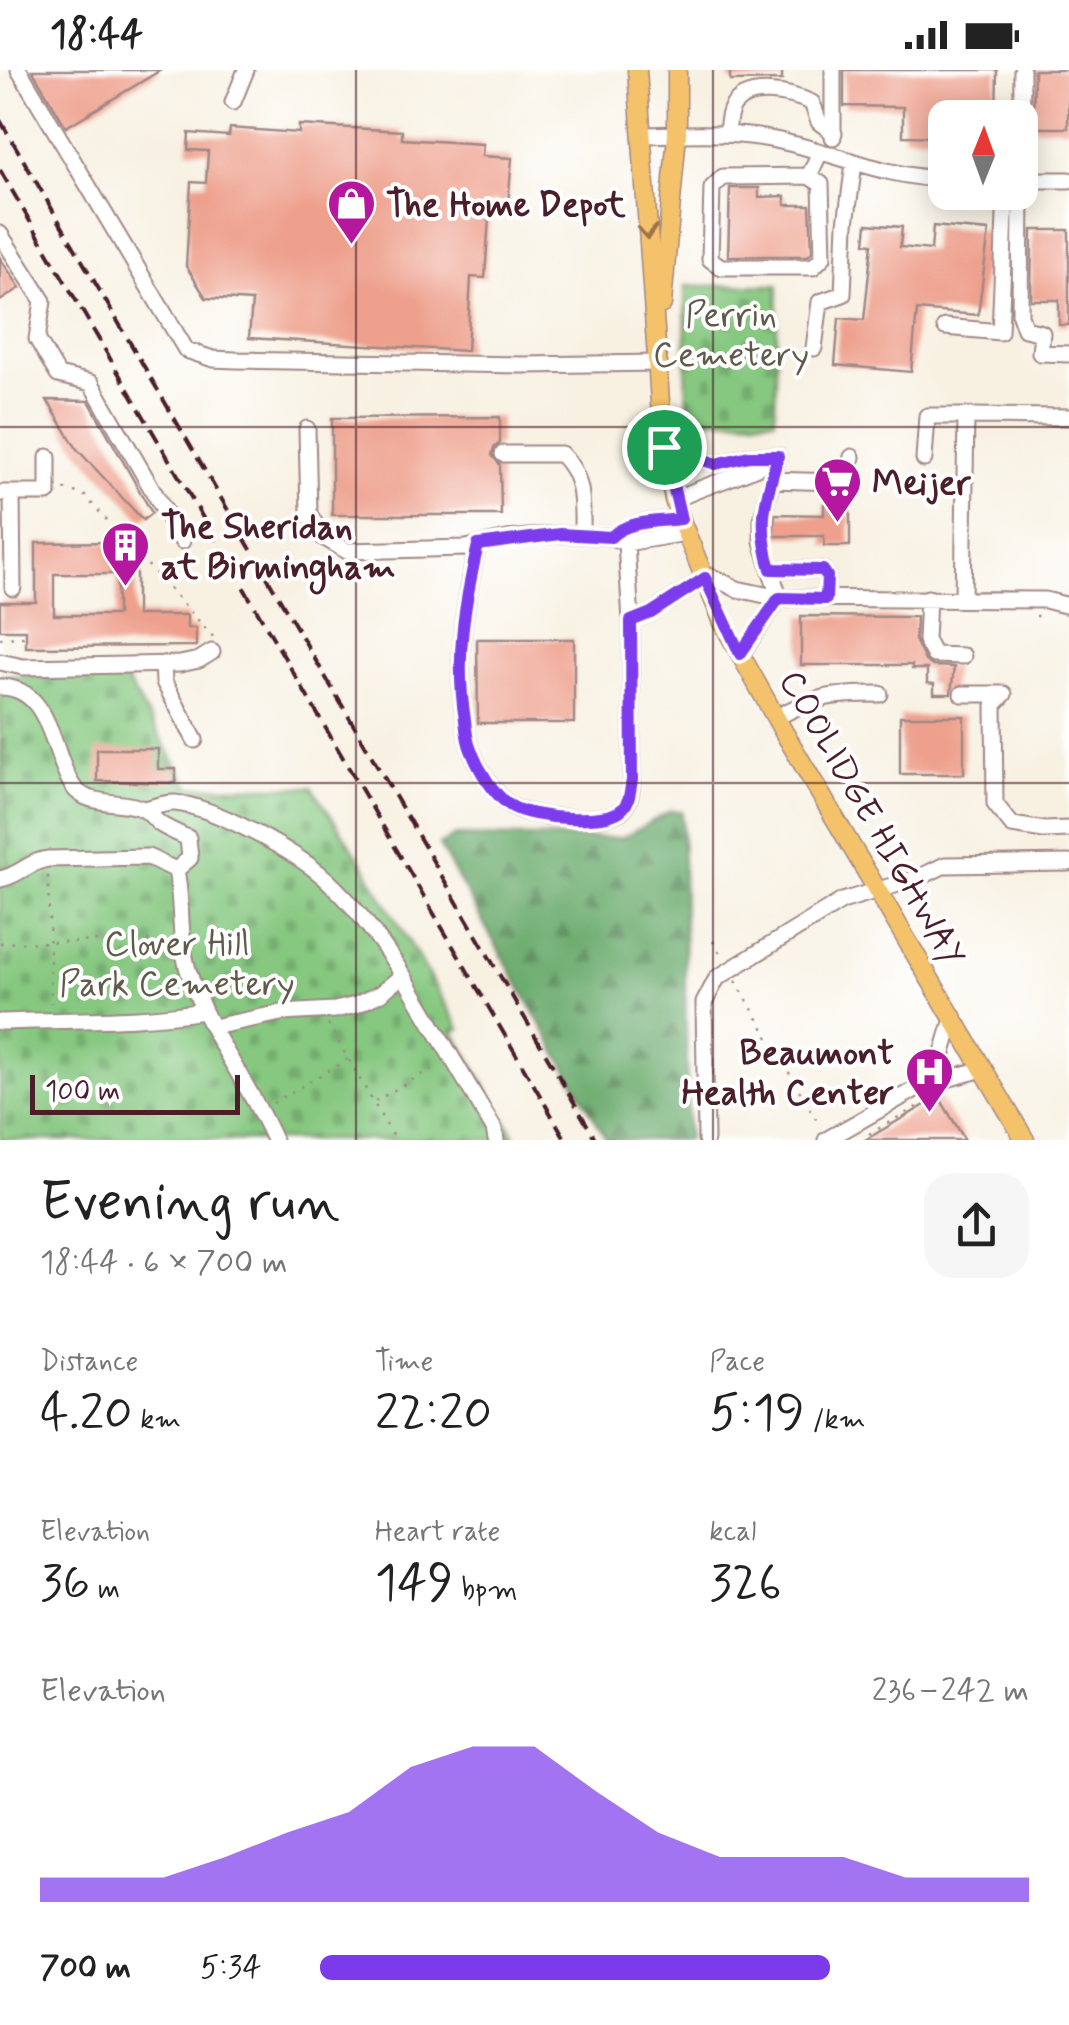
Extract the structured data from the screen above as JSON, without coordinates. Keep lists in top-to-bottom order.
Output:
{
  "streets": {
    "main road": ["COOLIDGE HIGHWAY"]
  },
  "parks": ["Perrin Cemetery", "Clover Hill Park Cemetery"],
  "places": {
    "shop": ["The Home Depot"],
    "supermarket": ["Meijer"],
    "building": ["The Sheridan at Birmingham"],
    "hospital": ["Beaumont Health Center"]
  },
  "scale_bar": "100 m",
  "north": "top",
  "page": {
    "status": "18:44",
    "scale": "100 m",
    "heading": ["Evening run", "18:44 · 6 × 700 m"],
    "stats": [
      ["Distance", "4.20 km"],
      ["Time", "22:20"],
      ["Pace", "5:19 /km"],
      ["Elevation", "36 m"],
      ["Heart rate", "149 bpm"],
      ["kcal", "326"]
    ],
    "chart": ["Elevation", "236–242 m"],
    "list": [
      {
        "name": "700 m",
        "note": "5:34"
      }
    ]
  }
}
